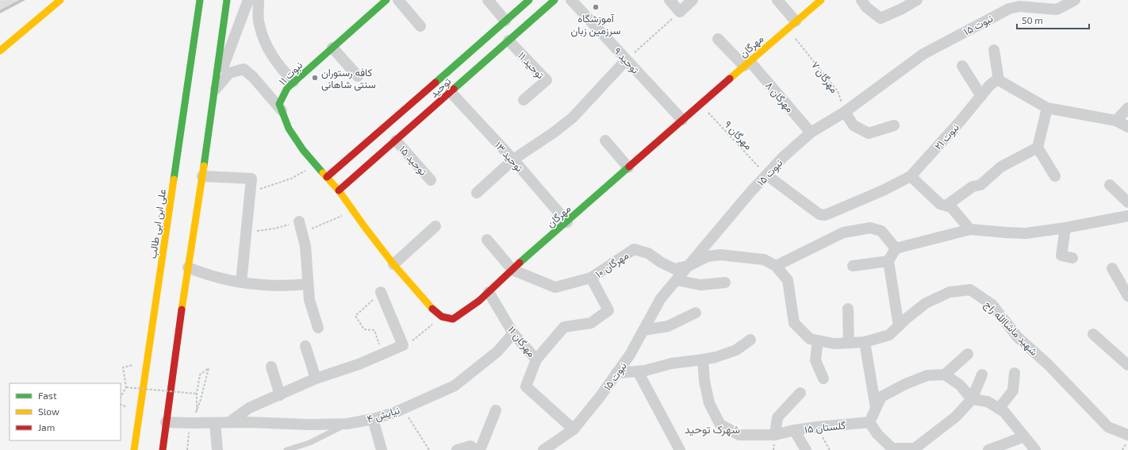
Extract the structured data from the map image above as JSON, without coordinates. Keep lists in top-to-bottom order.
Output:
{
  "streets": {
    "street": [
      "نبوت ۱۵",
      "مهرگان",
      "توحید ۹",
      "توحید ۱۱",
      "نبوت ۱۱",
      "توحید",
      "مهرگان ۸",
      "نبوت ۲۱",
      "توحید ۱۳",
      "توحید ۱۵",
      "علی ابن ابی طالب",
      "مهرگان ۱۰",
      "شهید ماشاالله راج",
      "مهرگان ۱۱",
      "نیایش ۴",
      "گلستان ۱۵"
    ],
    "path": ["مهرگان ۷", "مهرگان ۹"]
  },
  "crossings": [
    ["نبوت ۱۵", "مهرگان ۷"],
    ["نبوت ۱۵", "مهرگان ۸"],
    ["نبوت ۱۵", "مهرگان ۹"],
    ["نبوت ۱۵", "نبوت ۲۱"],
    ["نبوت ۱۵", "مهرگان ۱۰"],
    ["نبوت ۱۵", "شهید ماشاالله راج"],
    ["نبوت ۱۵", "مهرگان ۱۱"],
    ["مهرگان", "توحید ۹"],
    ["مهرگان", "مهرگان ۷"],
    ["مهرگان", "مهرگان ۸"],
    ["مهرگان", "مهرگان ۹"],
    ["مهرگان", "توحید ۱۳"],
    ["مهرگان", "مهرگان ۱۰"],
    ["مهرگان", "مهرگان ۱۱"],
    ["توحید ۱۱", "توحید"],
    ["نبوت ۱۱", "توحید"],
    ["توحید", "توحید ۱۳"],
    ["توحید", "توحید ۱۵"],
    ["مهرگان ۹", "نبوت ۲۱"],
    ["مهرگان ۱۰", "شهید ماشاالله راج"],
    ["مهرگان ۱۱", "نیایش ۴"]
  ],
  "districts": ["شهرک توحید"],
  "places": ["آموزشگاه سرزمین زبان", "کافه رستوران سنتی شاهانی"],
  "legend": ["Fast", "Slow", "Jam"],
  "scale_bar": "50 m"
}
